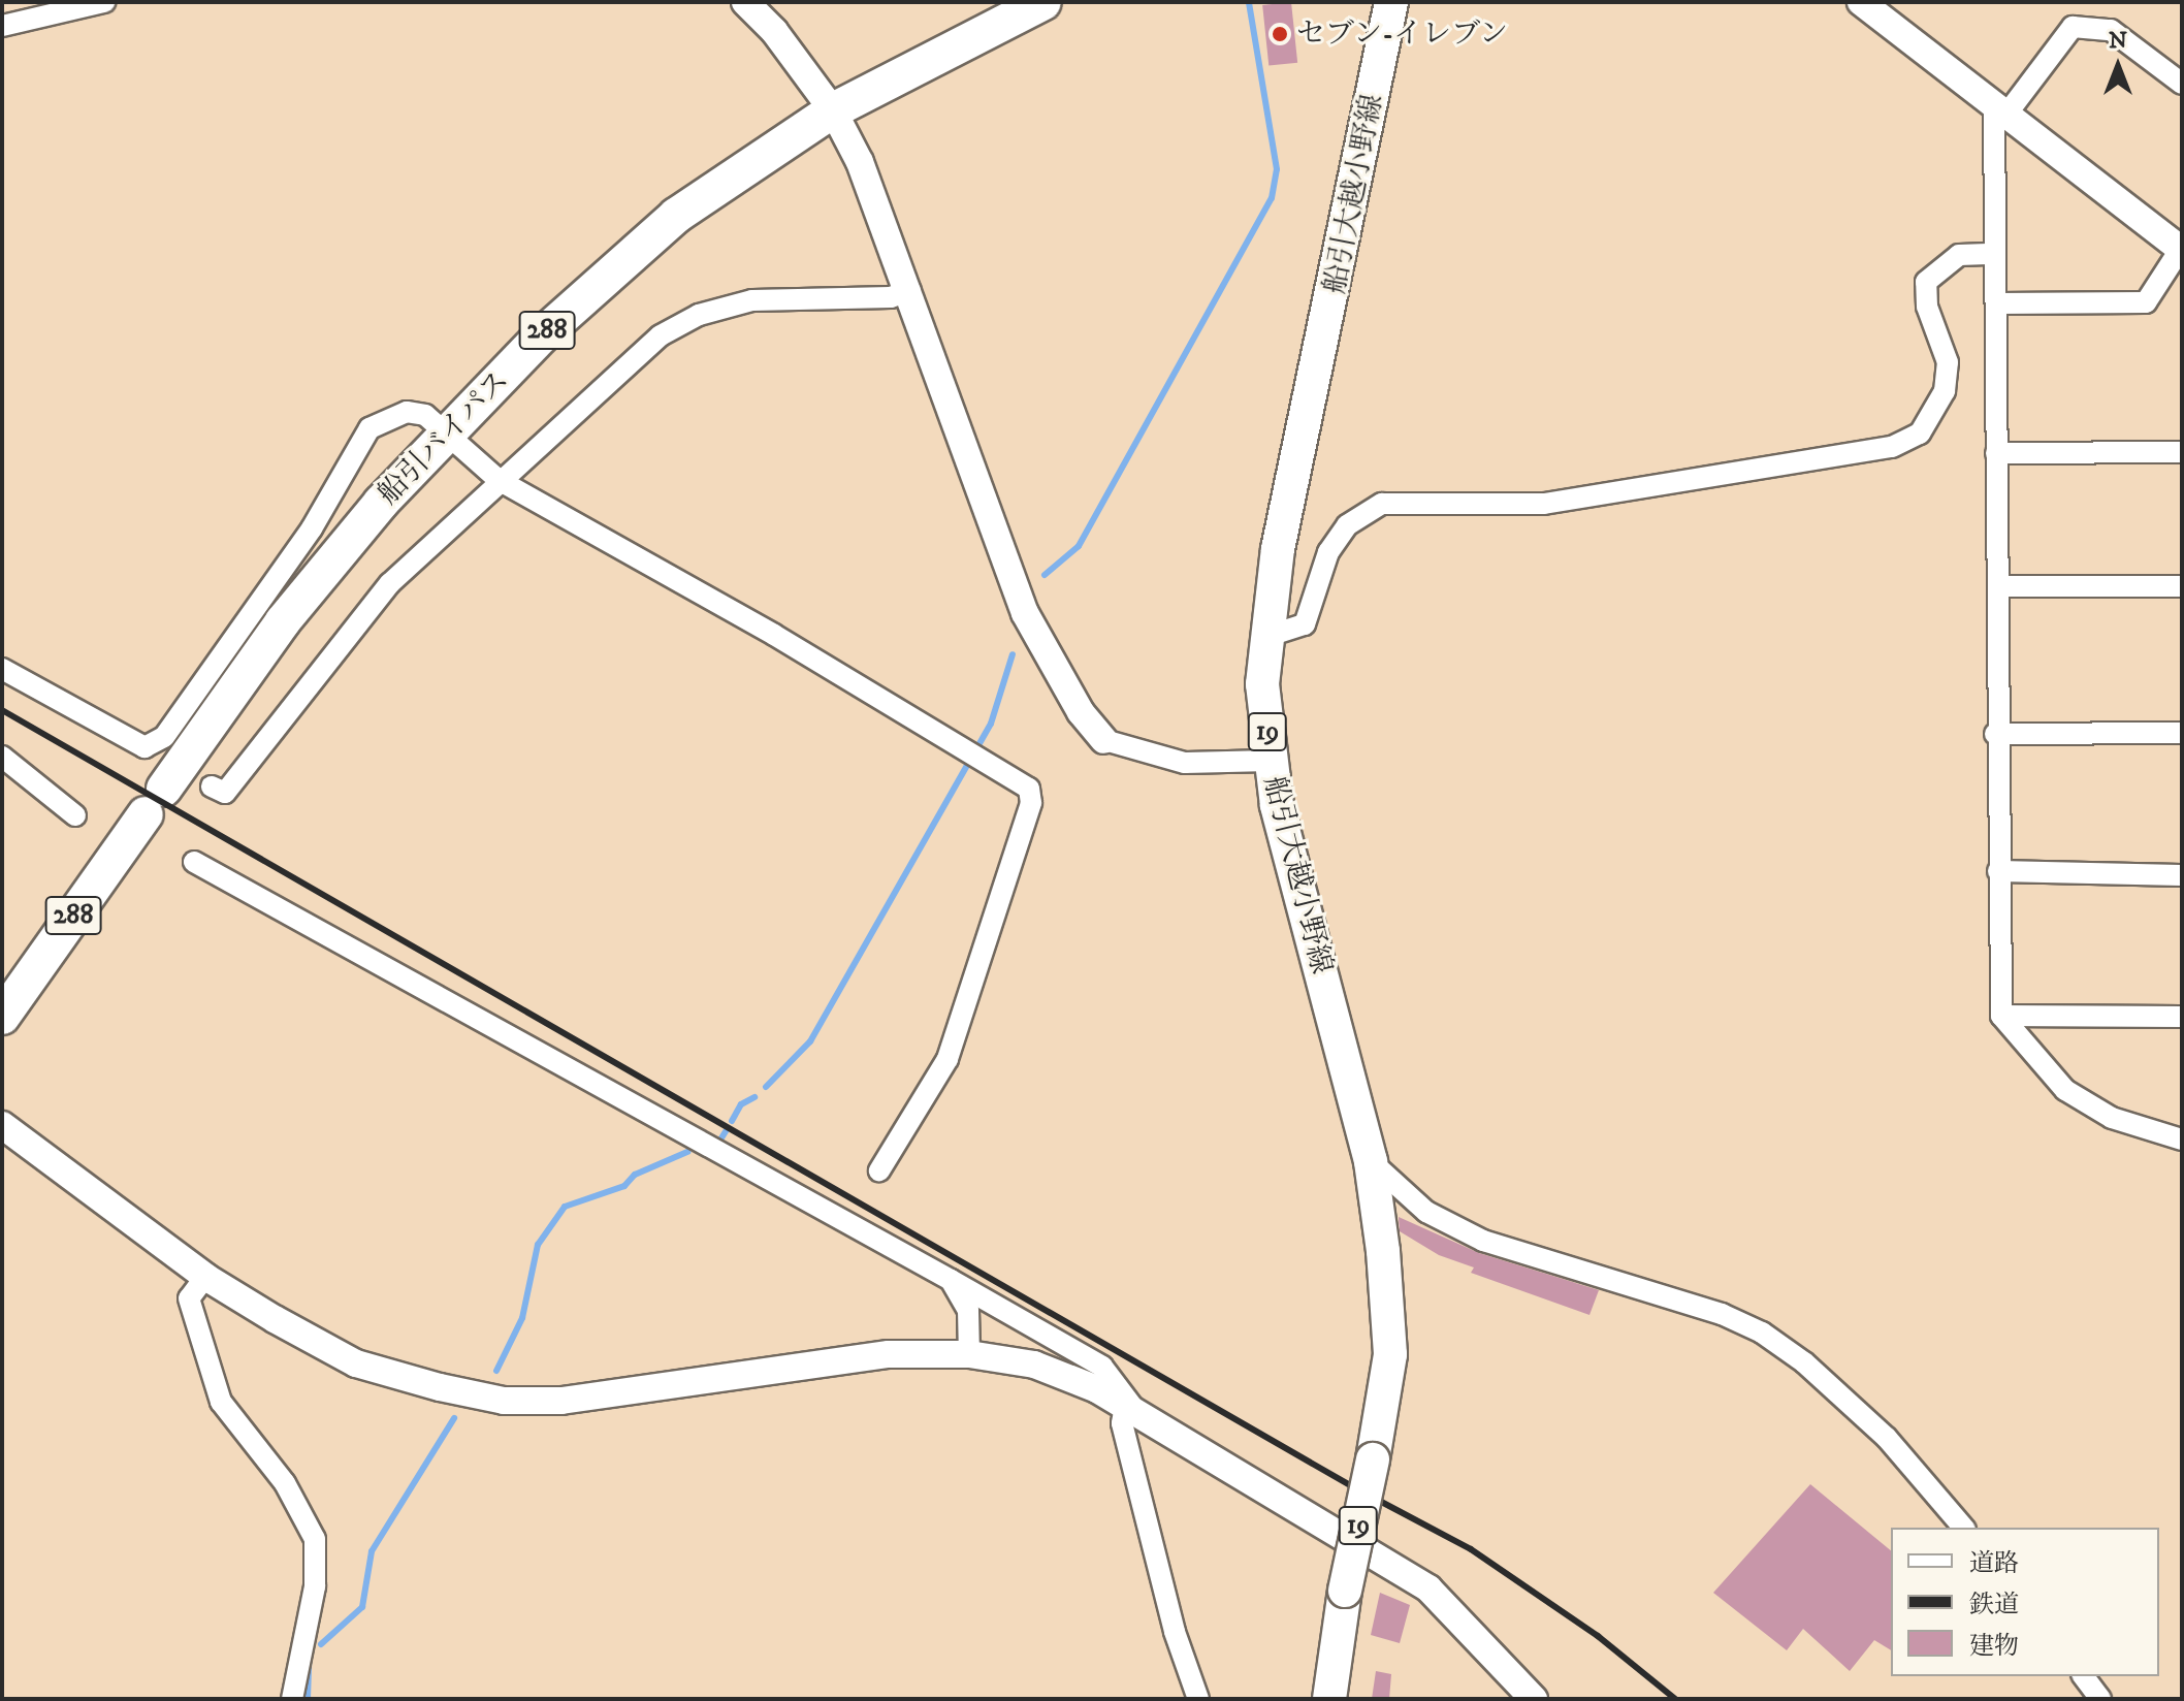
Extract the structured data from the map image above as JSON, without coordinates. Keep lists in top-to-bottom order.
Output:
{
  "streets": {
    "highway": ["288", "船引バイパス"],
    "main road": ["船引大越小野線", "19"]
  },
  "places": ["セブン-イレブン"],
  "legend": ["道路", "鉄道", "建物"],
  "north": "top"
}
